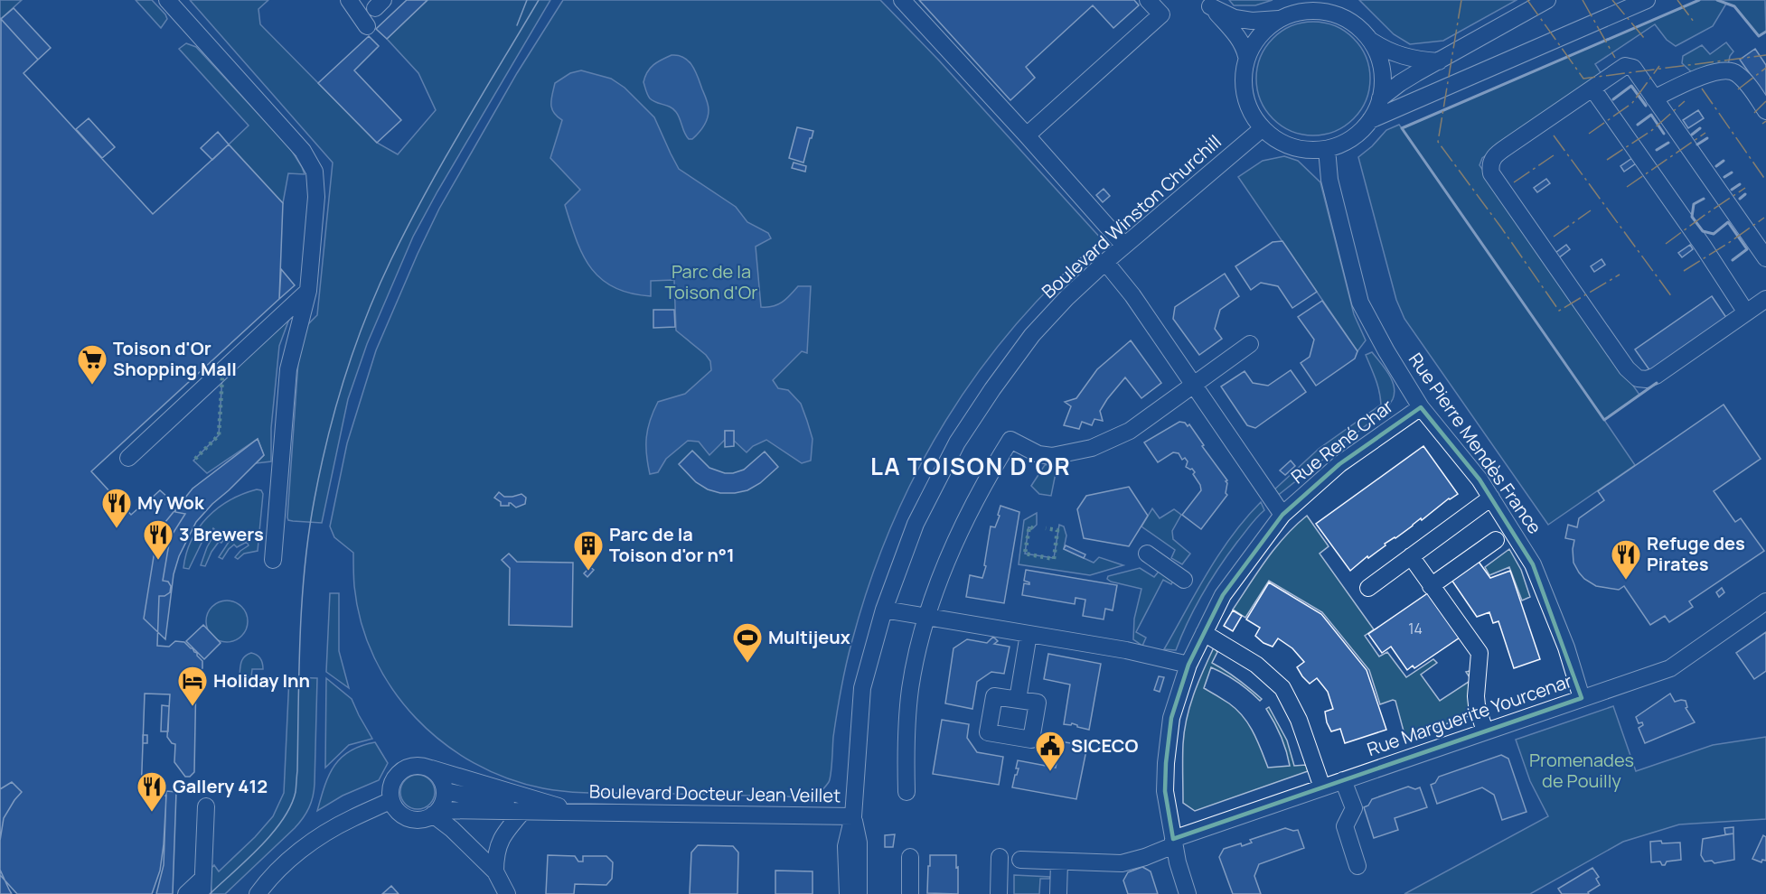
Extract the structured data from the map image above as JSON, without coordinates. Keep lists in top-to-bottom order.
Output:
{
  "streets": {
    "street": [
      "Boulevard Winston Churchill",
      "Rue René Char",
      "Rue Pierre Mendès France",
      "Rue Marguerite Yourcenar",
      "Boulevard Docteur Jean Veillet"
    ]
  },
  "crossings": [
    ["Boulevard Winston Churchill", "Rue Pierre Mendès France"],
    ["Boulevard Winston Churchill", "Boulevard Docteur Jean Veillet"],
    ["Rue René Char", "Rue Pierre Mendès France"],
    ["Rue René Char", "Rue Marguerite Yourcenar"],
    ["Rue Pierre Mendès France", "Rue Marguerite Yourcenar"]
  ],
  "districts": ["LA TOISON D'OR"],
  "parks": ["Parc de la Toison d'Or", "Promenades de Pouilly"],
  "places": {
    "supermarket": ["Toison d'Or Shopping Mall"],
    "restaurant": [
      "My Wok",
      "3 Brewers",
      "Refuge des Pirates",
      "Gallery 412"
    ],
    "building": ["Parc de la Toison d'or n°1"],
    "sports": ["Multijeux"],
    "hotel": ["Holiday Inn"],
    "public building": ["SICECO"]
  },
  "house_numbers": ["14"]
}
